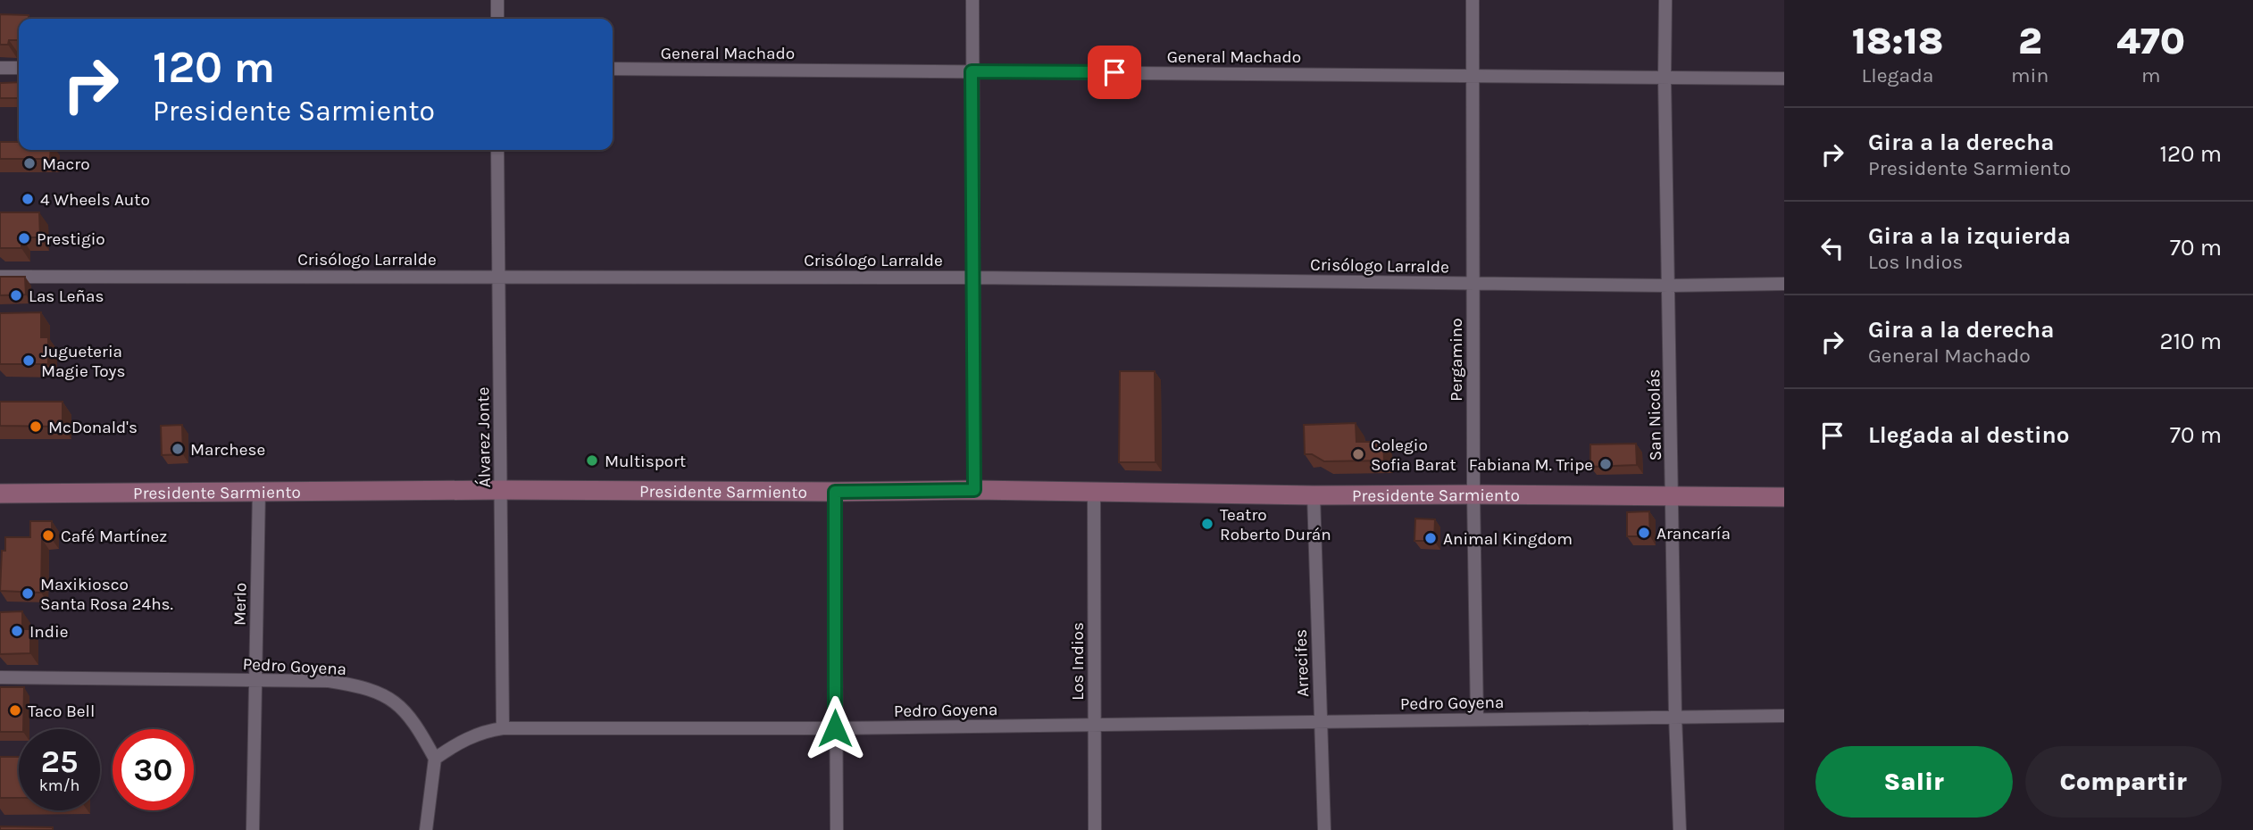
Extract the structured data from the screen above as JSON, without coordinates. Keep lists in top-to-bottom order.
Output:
{
  "streets": {
    "main road": ["Presidente Sarmiento"],
    "street": [
      "General Machado",
      "Crisólogo Larralde",
      "Pergamino",
      "San Nicolás",
      "Álvarez Jonte",
      "Merlo",
      "Los Indios",
      "Arrecifes",
      "Pedro Goyena"
    ]
  },
  "crossings": [
    ["General Machado", "Pergamino"],
    ["General Machado", "San Nicolás"],
    ["Crisólogo Larralde", "Pergamino"],
    ["Crisólogo Larralde", "San Nicolás"],
    ["Crisólogo Larralde", "Álvarez Jonte"],
    ["Pergamino", "Presidente Sarmiento"],
    ["Pergamino", "Pedro Goyena"],
    ["San Nicolás", "Presidente Sarmiento"],
    ["San Nicolás", "Pedro Goyena"],
    ["Álvarez Jonte", "Presidente Sarmiento"],
    ["Álvarez Jonte", "Pedro Goyena"],
    ["Presidente Sarmiento", "Merlo"],
    ["Presidente Sarmiento", "Los Indios"],
    ["Presidente Sarmiento", "Arrecifes"],
    ["Merlo", "Pedro Goyena"],
    ["Los Indios", "Pedro Goyena"],
    ["Arrecifes", "Pedro Goyena"]
  ],
  "places": [
    "Macro",
    "4 Wheels Auto",
    "Prestigio",
    "Las Leñas",
    "Jugueteria Magie Toys",
    "McDonald's",
    "Marchese",
    "Colegio Sofia Barat",
    "Multisport",
    "Fabiana M. Tripe",
    "Teatro Roberto Durán",
    "Arancaría",
    "Café Martínez",
    "Animal Kingdom",
    "Maxikiosco Santa Rosa 24hs.",
    "Indie",
    "Taco Bell"
  ],
  "page": {
    "eta": [
      "18:18",
      "Llegada",
      "2",
      "min",
      "470",
      "m"
    ],
    "turn": ["120 m", "Presidente Sarmiento"],
    "list": [
      {
        "name": "Gira a la derecha",
        "note": "Presidente Sarmiento",
        "value": "120 m"
      },
      {
        "name": "Gira a la izquierda",
        "note": "Los Indios",
        "value": "70 m"
      },
      {
        "name": "Gira a la derecha",
        "note": "General Machado",
        "value": "210 m"
      },
      {
        "name": "Llegada al destino",
        "value": "70 m"
      }
    ],
    "speed": "25 km/h",
    "limit": "30",
    "buttons": ["Salir", "Compartir"]
  }
}
